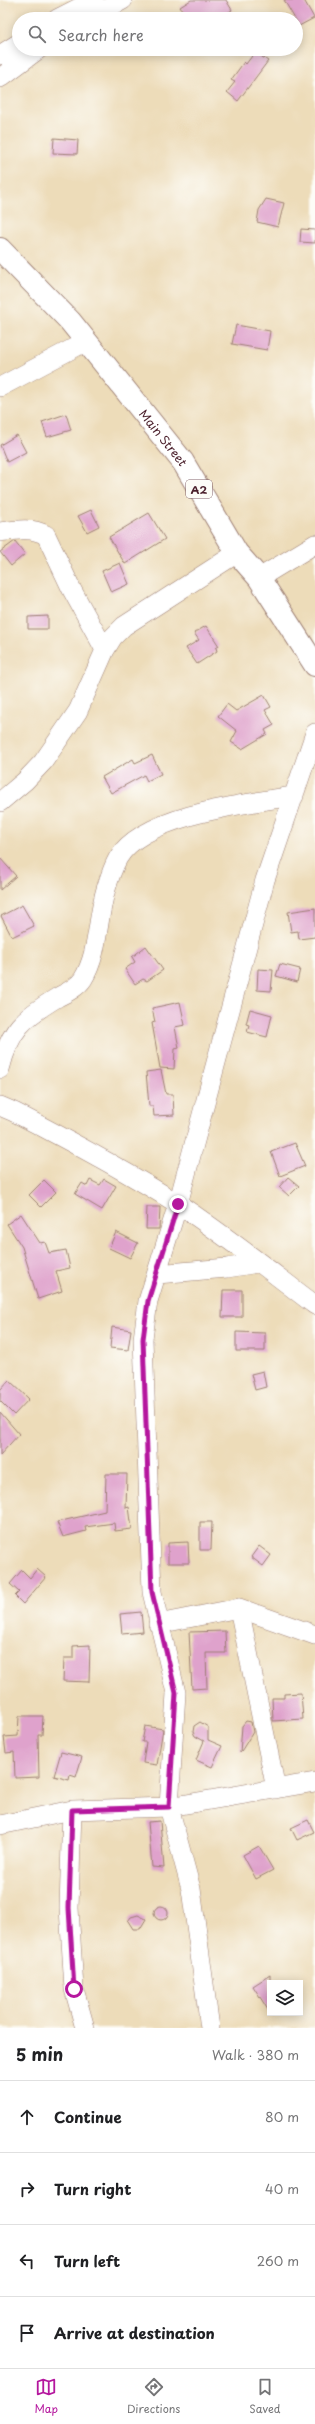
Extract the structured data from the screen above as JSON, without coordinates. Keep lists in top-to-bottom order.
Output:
{
  "streets": {
    "highway": ["Main Street", "A2"]
  },
  "page": {
    "search": "Search here",
    "heading": ["5 min", "Walk · 380 m"],
    "list": [
      ["Continue", "80 m"],
      ["Turn right", "40 m"],
      ["Turn left", "260 m"],
      "Arrive at destination"
    ],
    "nav": ["Map", "Directions", "Saved"]
  }
}
